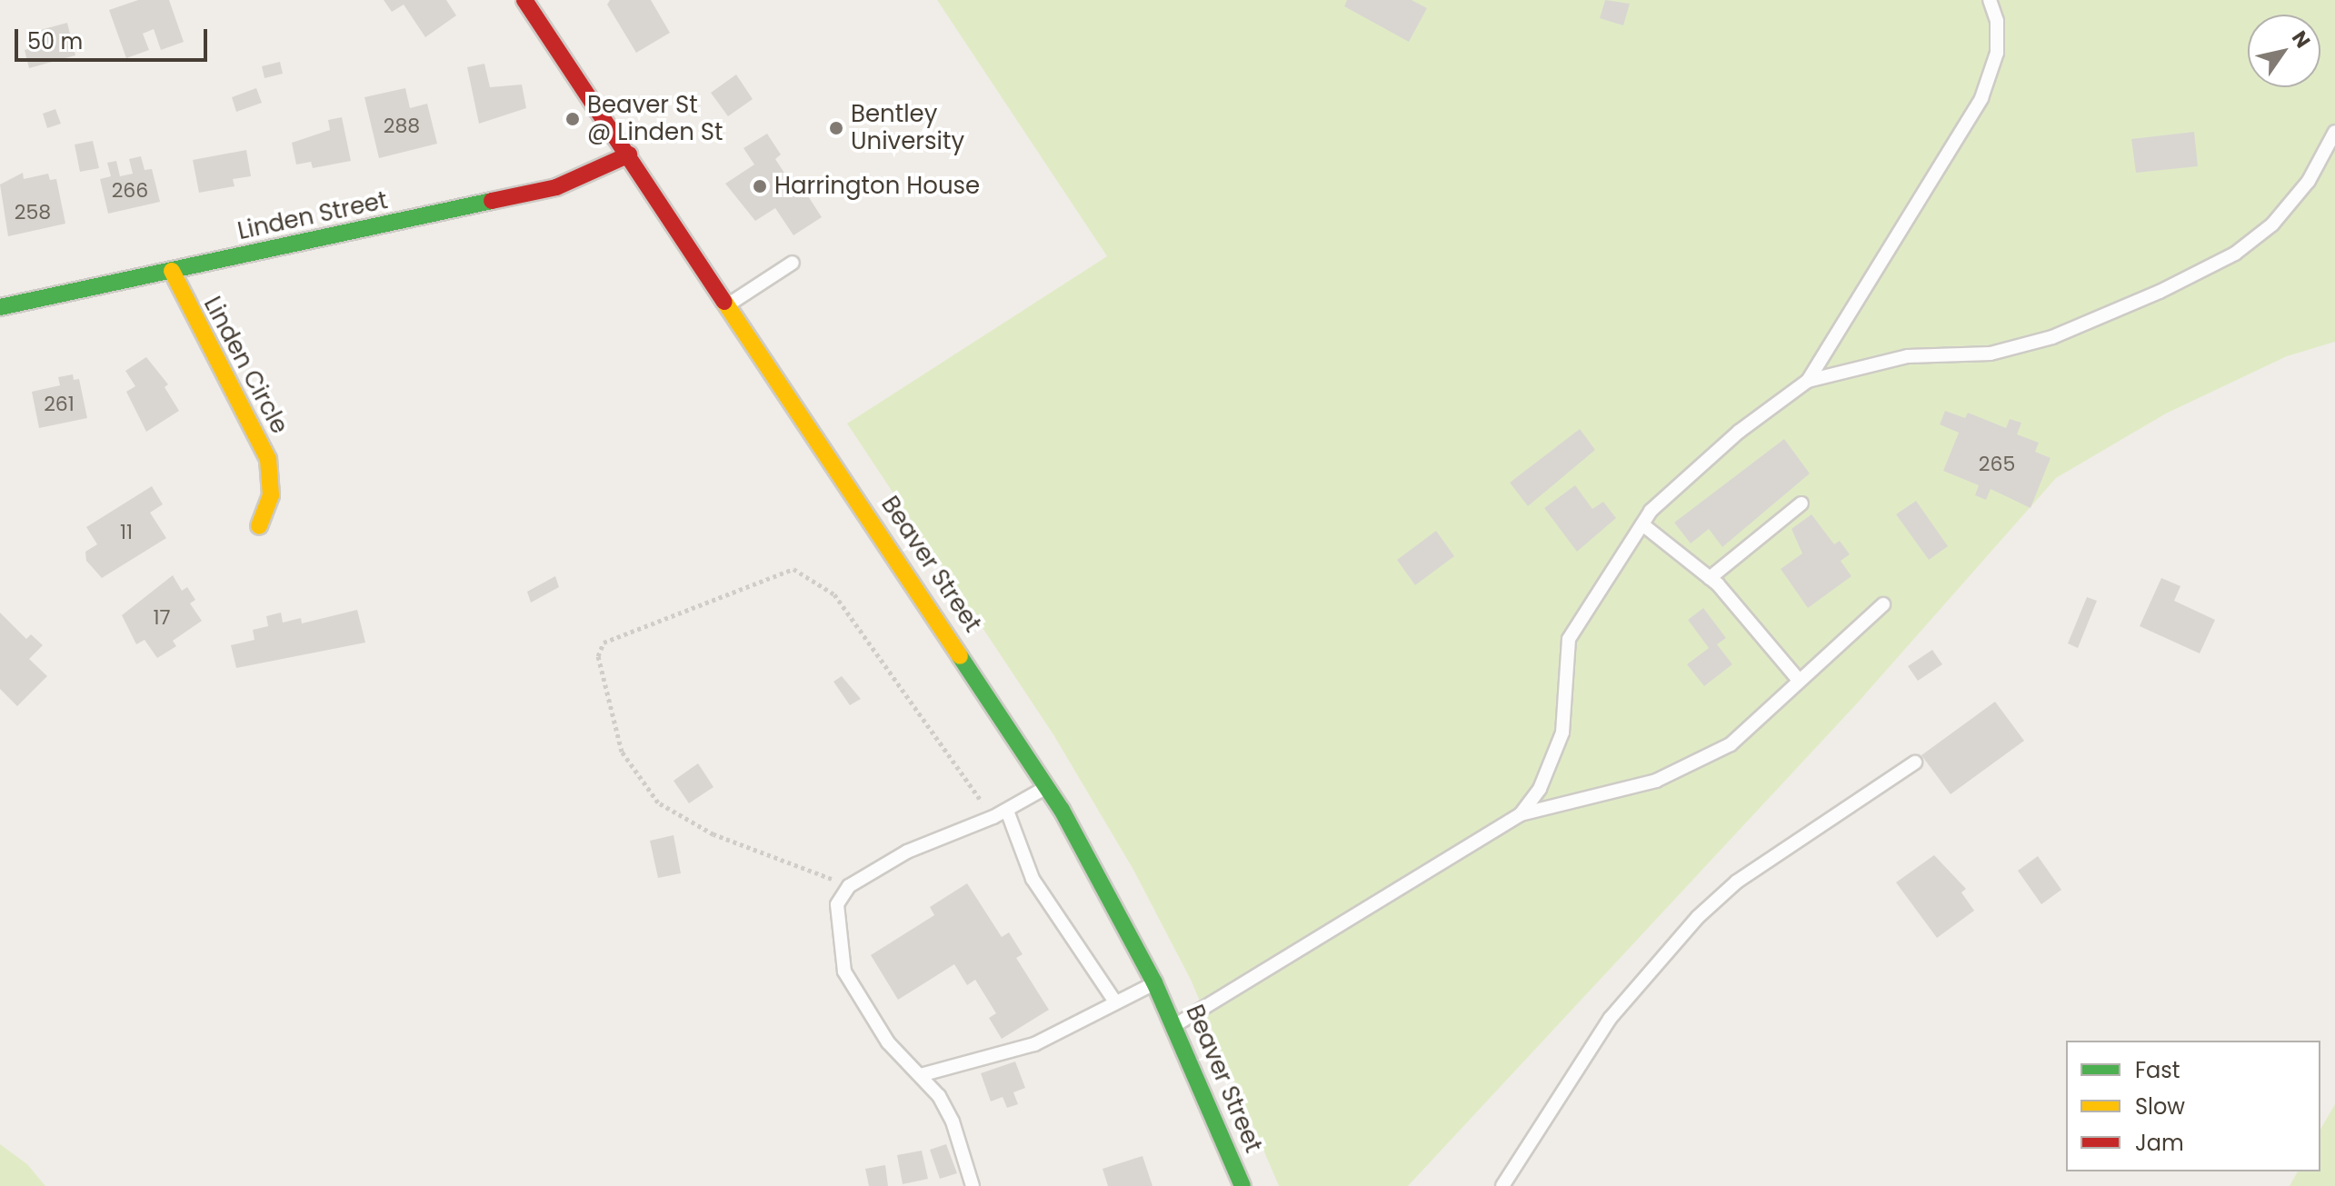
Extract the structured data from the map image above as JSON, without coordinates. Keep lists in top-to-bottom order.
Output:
{
  "streets": {
    "main road": ["Linden Street", "Linden Circle", "Beaver Street"]
  },
  "crossings": [
    ["Linden Street", "Linden Circle"],
    ["Linden Street", "Beaver Street"]
  ],
  "places": ["Beaver St @ Linden St", "Bentley University", "Harrington House"],
  "house_numbers": [
    "288",
    "266",
    "258",
    "261",
    "265",
    "11",
    "17"
  ],
  "legend": ["Fast", "Slow", "Jam"],
  "scale_bar": "50 m",
  "north": "top right"
}
